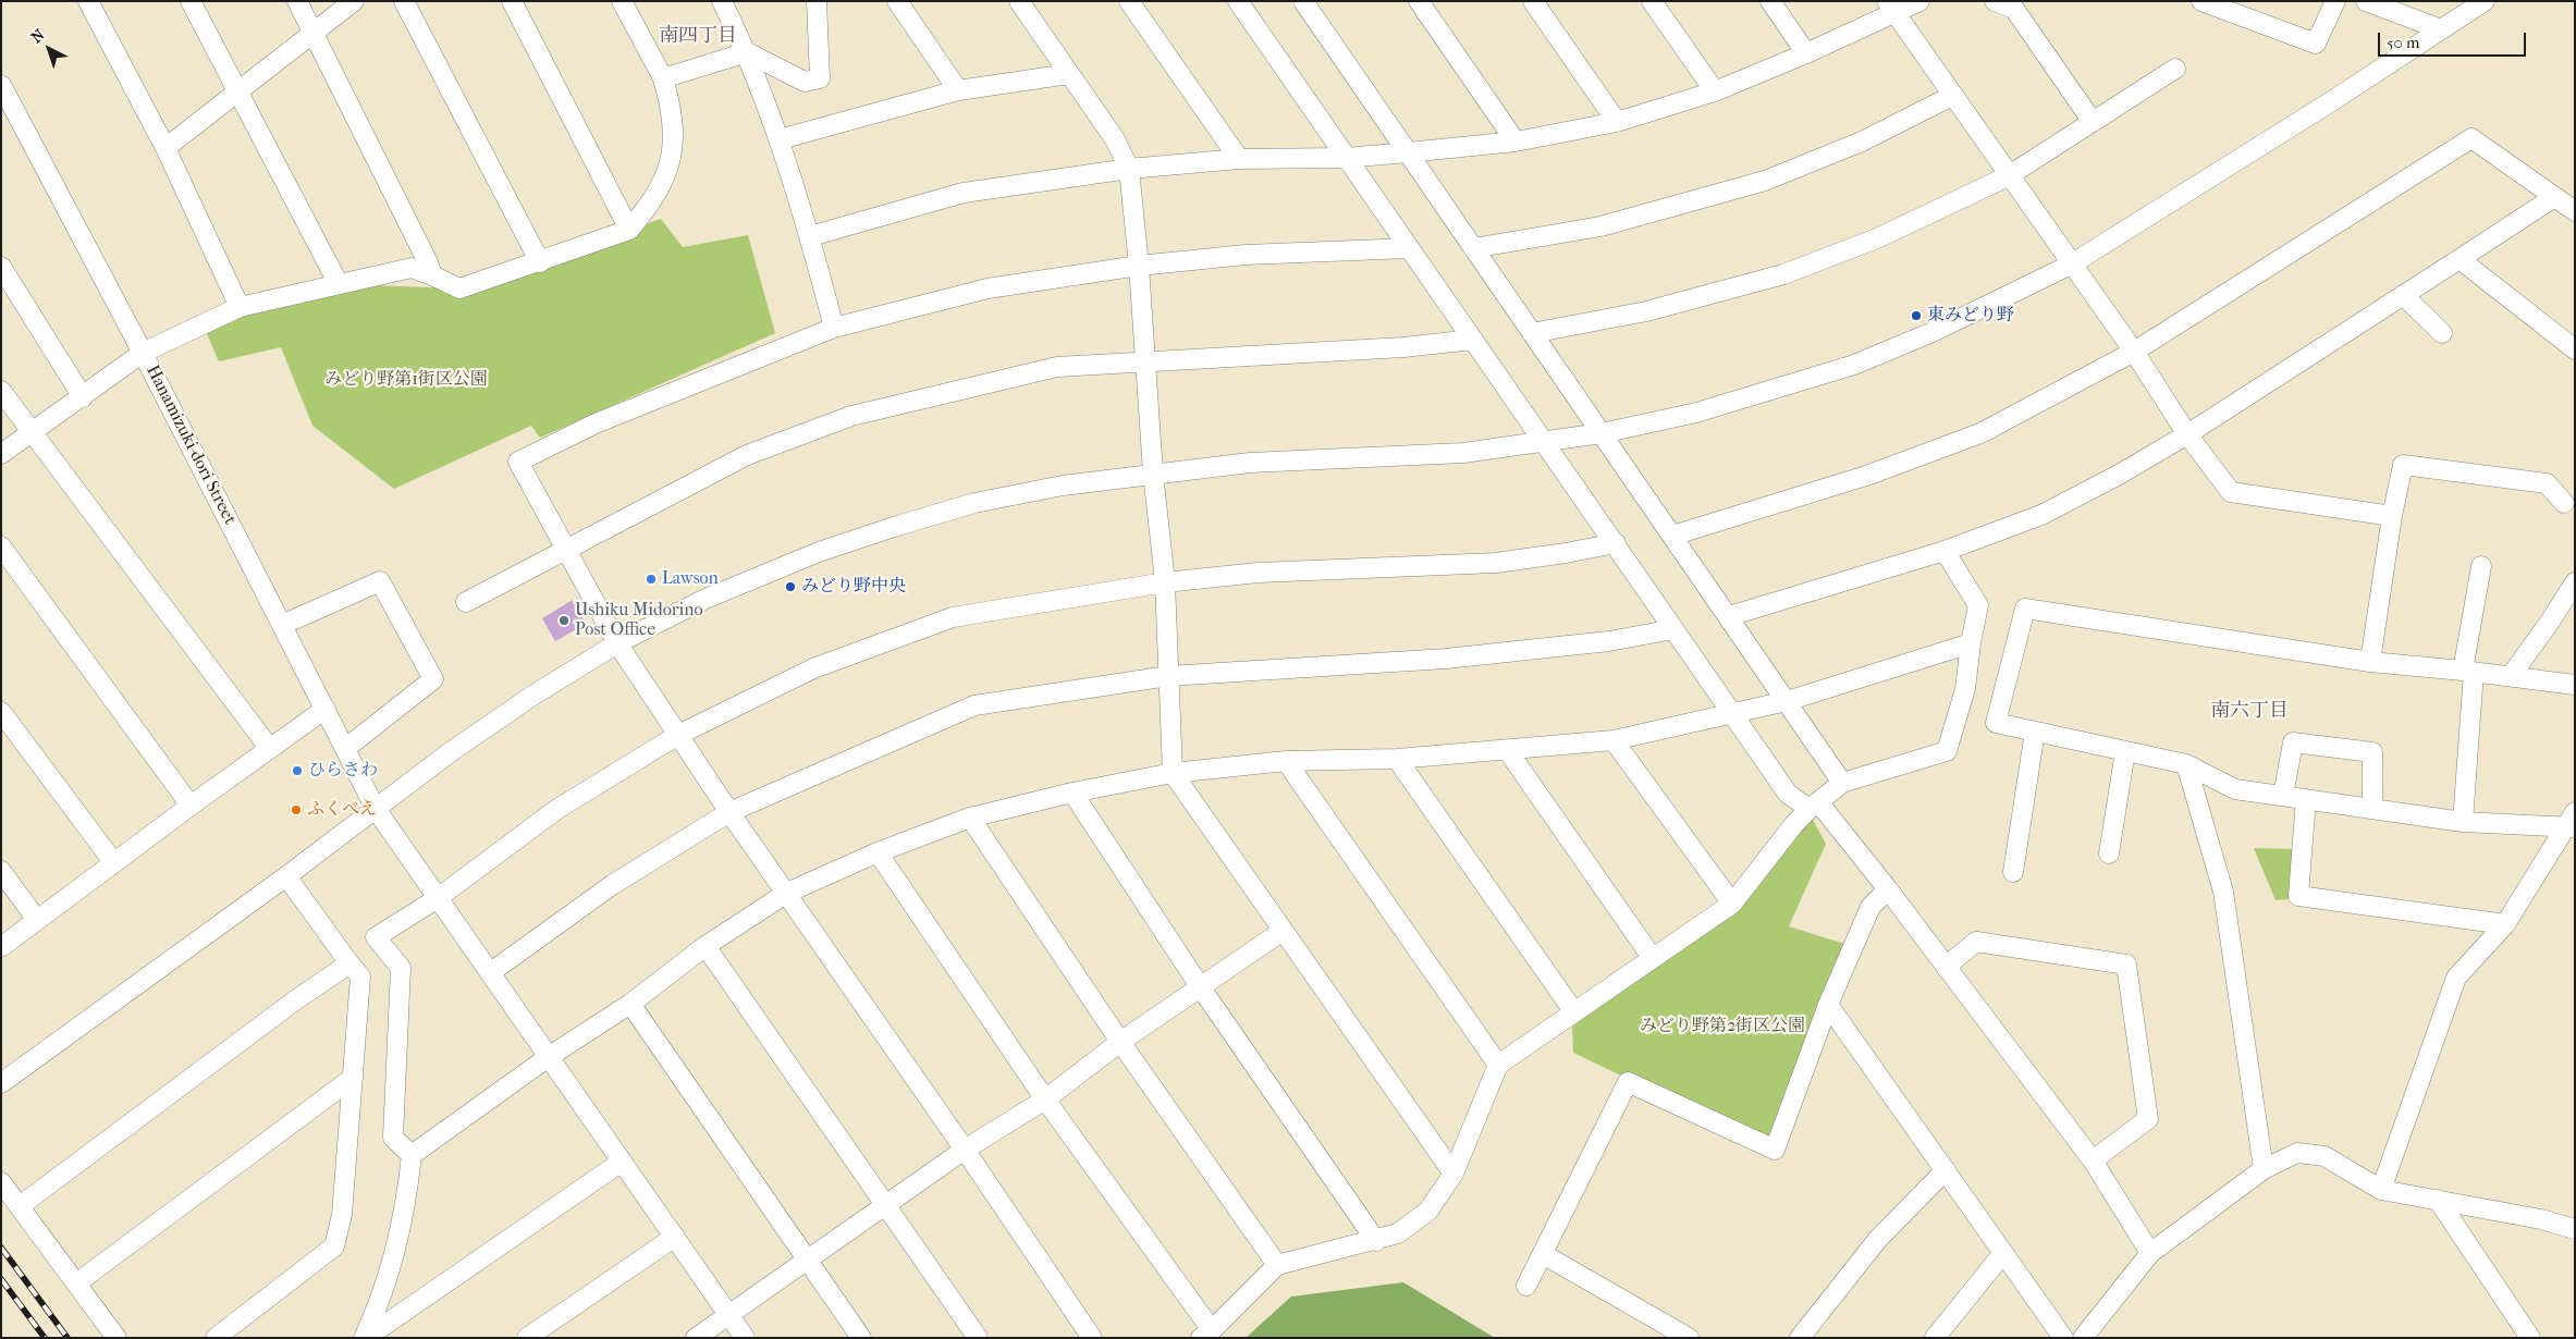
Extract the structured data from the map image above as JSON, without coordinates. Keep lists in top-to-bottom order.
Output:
{
  "streets": {
    "street": ["Hanamizuki-dori Street"]
  },
  "districts": ["南四丁目", "南六丁目"],
  "parks": ["みどり野第1街区公園", "みどり野第2街区公園"],
  "places": [
    "東みどり野",
    "Lawson",
    "みどり野中央",
    "Ushiku Midorino Post Office",
    "ひらさわ",
    "ふくべえ"
  ],
  "scale_bar": "50 m",
  "north": "top left"
}
